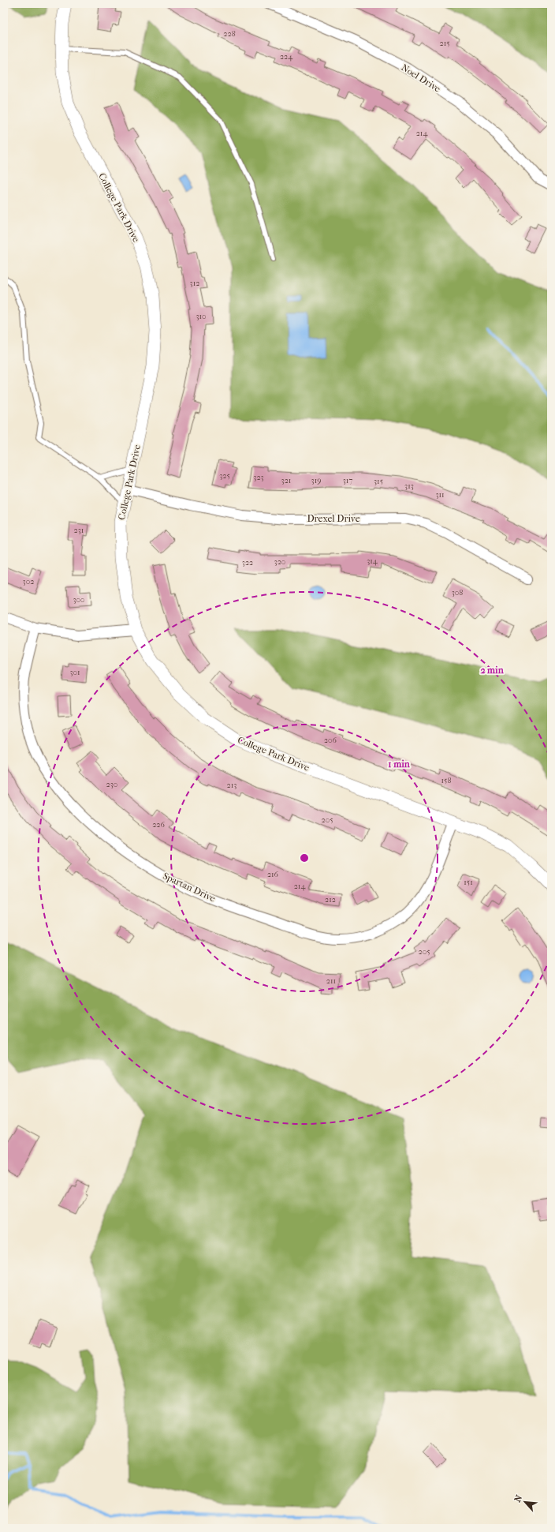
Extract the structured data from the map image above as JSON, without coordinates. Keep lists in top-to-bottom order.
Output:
{
  "streets": {
    "street": [
      "Noel Drive",
      "College Park Drive",
      "Drexel Drive",
      "Spartan Drive"
    ]
  },
  "crossings": [
    ["College Park Drive", "Drexel Drive"],
    ["College Park Drive", "Spartan Drive"]
  ],
  "house_numbers": [
    "228",
    "215",
    "224",
    "214",
    "312",
    "310",
    "325",
    "323",
    "321",
    "319",
    "317",
    "315",
    "313",
    "311",
    "231",
    "314",
    "320",
    "322",
    "302",
    "308",
    "300",
    "301",
    "206",
    "158",
    "230",
    "213",
    "205",
    "226",
    "216",
    "151",
    "214",
    "212",
    "205",
    "211"
  ],
  "north": "top left",
  "rings": ["2 min", "1 min"]
}
